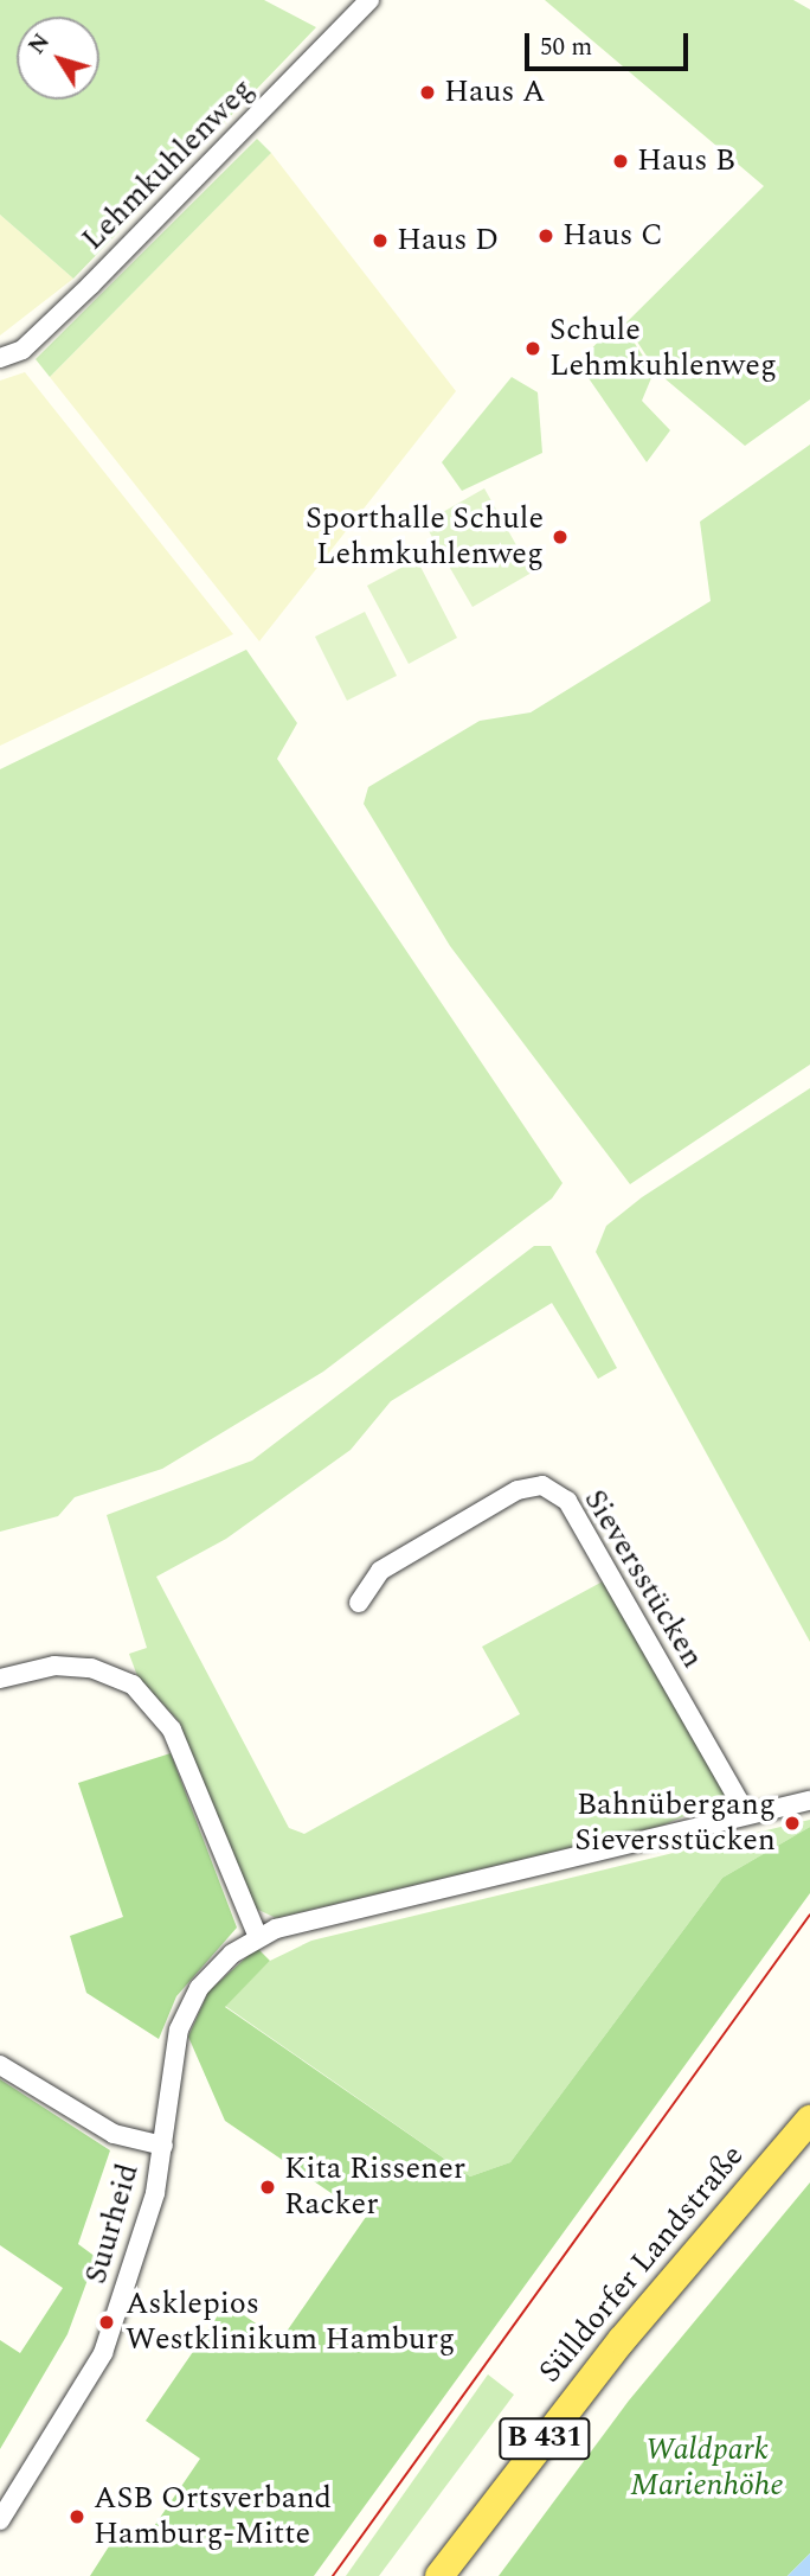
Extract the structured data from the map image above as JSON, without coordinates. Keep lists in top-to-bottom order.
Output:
{
  "streets": {
    "main road": ["Sülldorfer Landstraße", "B 431"],
    "street": ["Lehmkuhlenweg", "Sieversstücken", "Suurheid"]
  },
  "parks": ["Waldpark Marienhöhe"],
  "places": [
    "Haus A",
    "Haus B",
    "Haus C",
    "Haus D",
    "Schule Lehmkuhlenweg",
    "Sporthalle Schule Lehmkuhlenweg",
    "Bahnübergang Sieversstücken",
    "Kita Rissener Racker",
    "Asklepios Westklinikum Hamburg",
    "ASB Ortsverband Hamburg-Mitte"
  ],
  "scale_bar": "50 m",
  "north": "top left"
}
